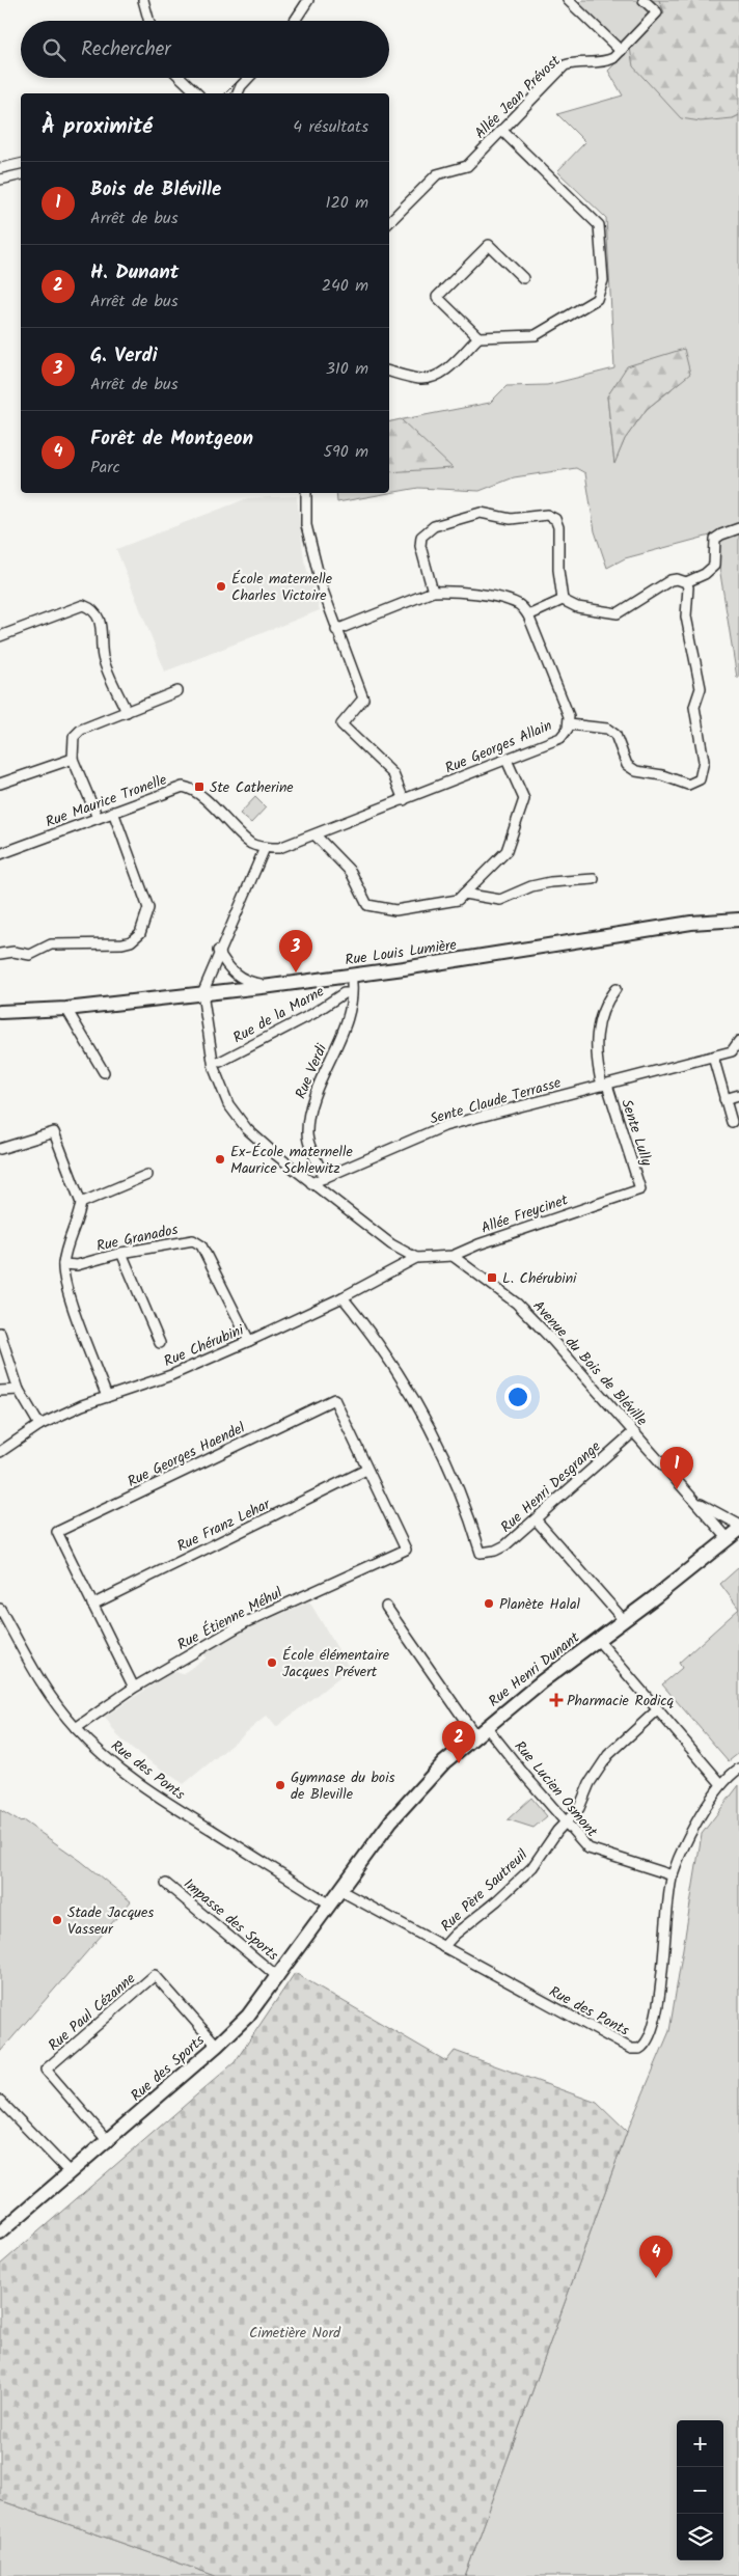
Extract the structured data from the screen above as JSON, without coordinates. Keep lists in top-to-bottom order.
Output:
{
  "streets": {
    "street": [
      "Allée Jean Prévost",
      "Rue Georges Allain",
      "Rue Maurice Tronelle",
      "Rue Louis Lumière",
      "Rue de la Marne",
      "Rue Verdi",
      "Sente Claude Terrasse",
      "Sente Lully",
      "Allée Freycinet",
      "Rue Granados",
      "Rue Chérubini",
      "Avenue du Bois de Bléville",
      "Rue Georges Haendel",
      "Rue Henri Desgrange",
      "Rue Franz Lehar",
      "Rue Étienne Méhul",
      "Rue Henri Dunant",
      "Rue des Ponts",
      "Rue Lucien Osmont",
      "Rue Père Sautreuil",
      "Impasse des Sports",
      "Rue Paul Cézanne",
      "Rue des Sports"
    ]
  },
  "crossings": [
    ["Rue Georges Allain", "Rue Maurice Tronelle"],
    ["Rue Louis Lumière", "Rue Verdi"],
    ["Rue de la Marne", "Rue Verdi"],
    ["Rue Verdi", "Sente Claude Terrasse"],
    ["Sente Claude Terrasse", "Sente Lully"],
    ["Sente Lully", "Allée Freycinet"],
    ["Allée Freycinet", "Rue Chérubini"],
    ["Allée Freycinet", "Avenue du Bois de Bléville"],
    ["Rue Granados", "Rue Chérubini"],
    ["Rue Chérubini", "Rue Henri Desgrange"],
    ["Avenue du Bois de Bléville", "Rue Henri Desgrange"],
    ["Avenue du Bois de Bléville", "Rue Henri Dunant"],
    ["Rue Georges Haendel", "Rue Franz Lehar"],
    ["Rue Georges Haendel", "Rue Étienne Méhul"],
    ["Rue Étienne Méhul", "Rue des Ponts"],
    ["Rue Henri Dunant", "Rue des Ponts"],
    ["Rue Henri Dunant", "Rue Lucien Osmont"],
    ["Rue Henri Dunant", "Rue des Sports"],
    ["Rue des Ponts", "Rue Lucien Osmont"],
    ["Rue des Ponts", "Rue Père Sautreuil"],
    ["Rue des Ponts", "Rue des Sports"],
    ["Rue Lucien Osmont", "Rue Père Sautreuil"],
    ["Impasse des Sports", "Rue des Sports"],
    ["Rue Paul Cézanne", "Rue des Sports"]
  ],
  "parks": ["Cimetière Nord"],
  "places": {
    "other": [
      "École maternelle Charles Victoire",
      "Ex-École maternelle Maurice Schlewitz",
      "Planète Halal",
      "École élémentaire Jacques Prévert",
      "Gymnase du bois de Bleville",
      "Stade Jacques Vasseur"
    ],
    "transit": ["Ste Catherine", "L. Chérubini"],
    "health": ["Pharmacie Rodicq"]
  },
  "page": {
    "search": "Rechercher",
    "heading": ["À proximité", "4 résultats"],
    "list": [
      {
        "mark": "1",
        "name": "Bois de Bléville",
        "note": "Arrêt de bus",
        "value": "120 m"
      },
      {
        "mark": "2",
        "name": "H. Dunant",
        "note": "Arrêt de bus",
        "value": "240 m"
      },
      {
        "mark": "3",
        "name": "G. Verdi",
        "note": "Arrêt de bus",
        "value": "310 m"
      },
      {
        "mark": "4",
        "name": "Forêt de Montgeon",
        "note": "Parc",
        "value": "590 m"
      }
    ],
    "pins": [
      "3",
      "1",
      "2",
      "4"
    ],
    "map_buttons": ["+", "−"]
  }
}
